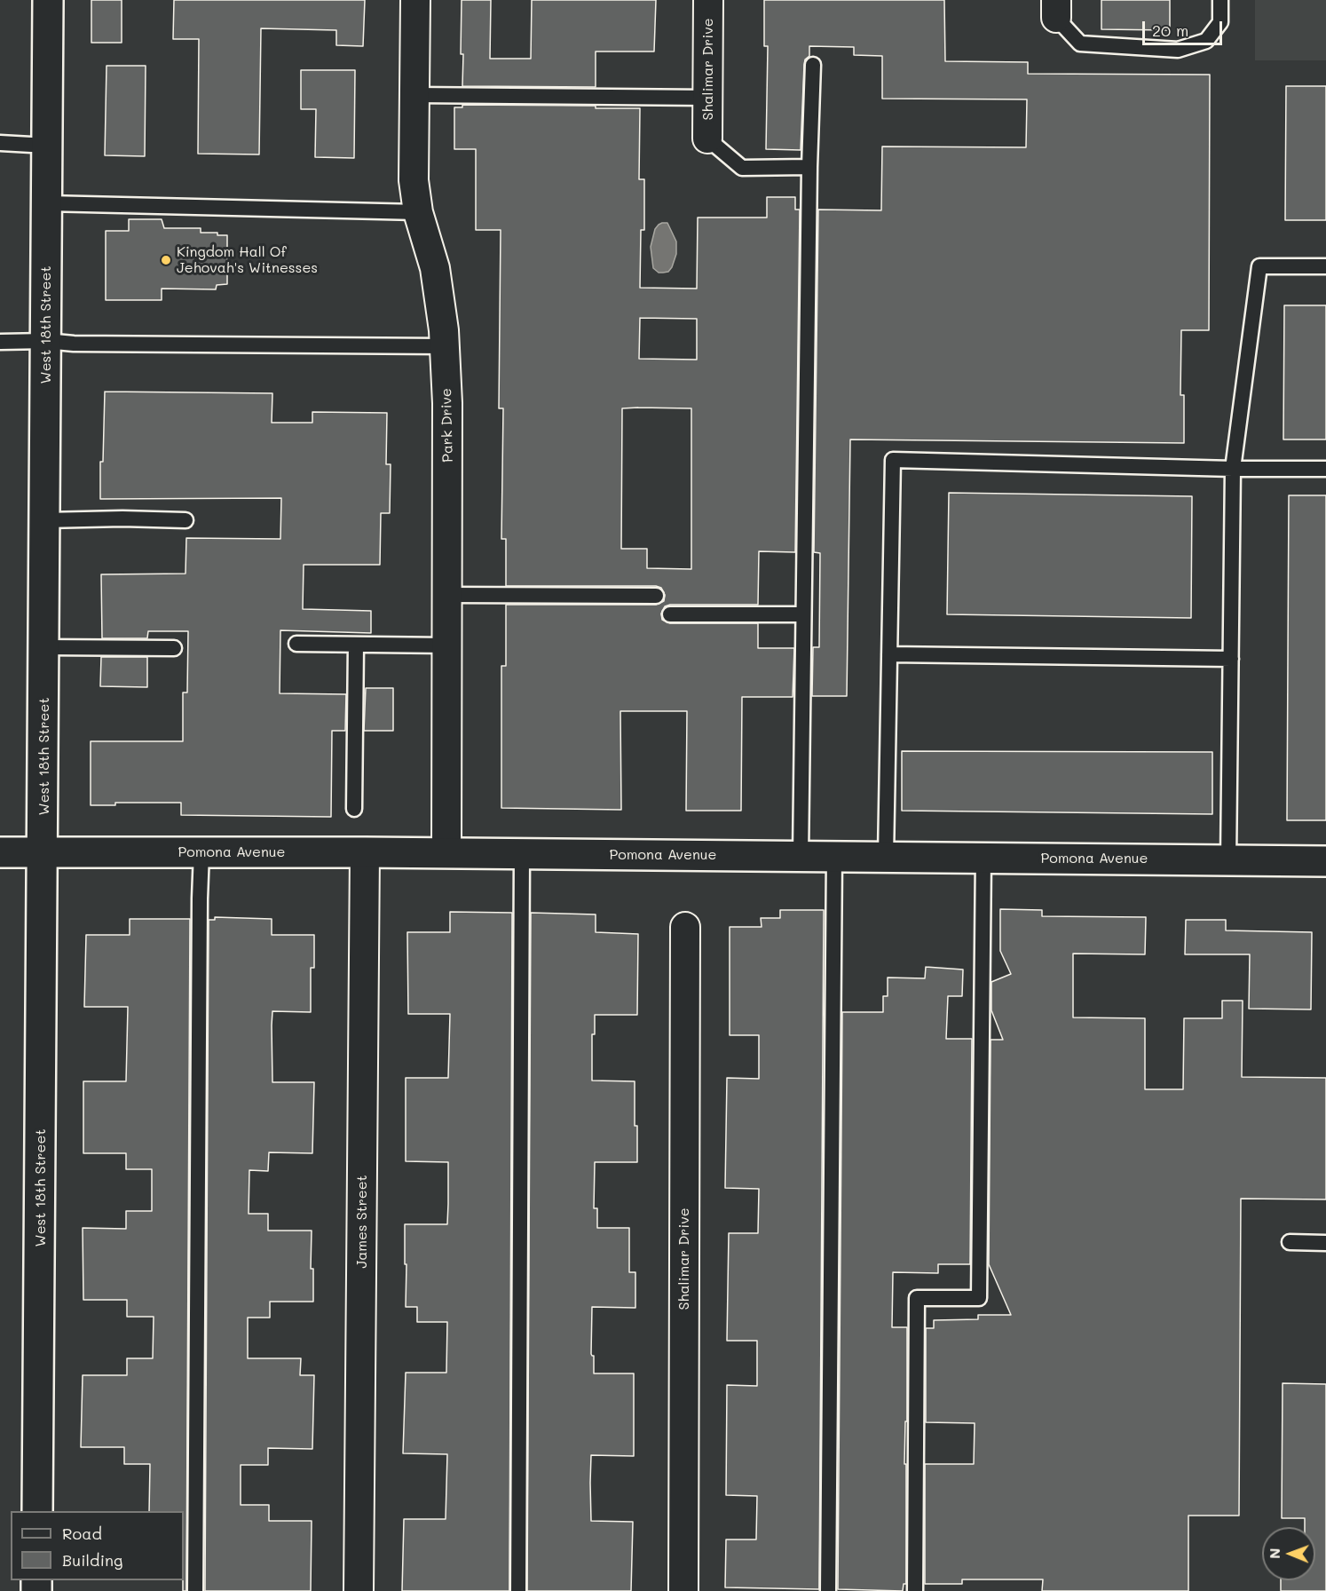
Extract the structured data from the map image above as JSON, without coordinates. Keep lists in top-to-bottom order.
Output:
{
  "streets": {
    "street": [
      "Shalimar Drive",
      "West 18th Street",
      "Park Drive",
      "Pomona Avenue",
      "James Street"
    ]
  },
  "crossings": [
    ["West 18th Street", "Pomona Avenue"],
    ["Park Drive", "Pomona Avenue"],
    ["Pomona Avenue", "James Street"]
  ],
  "places": ["Kingdom Hall Of Jehovah's Witnesses"],
  "legend": ["Road", "Building"],
  "scale_bar": "20 m",
  "north": "left"
}
